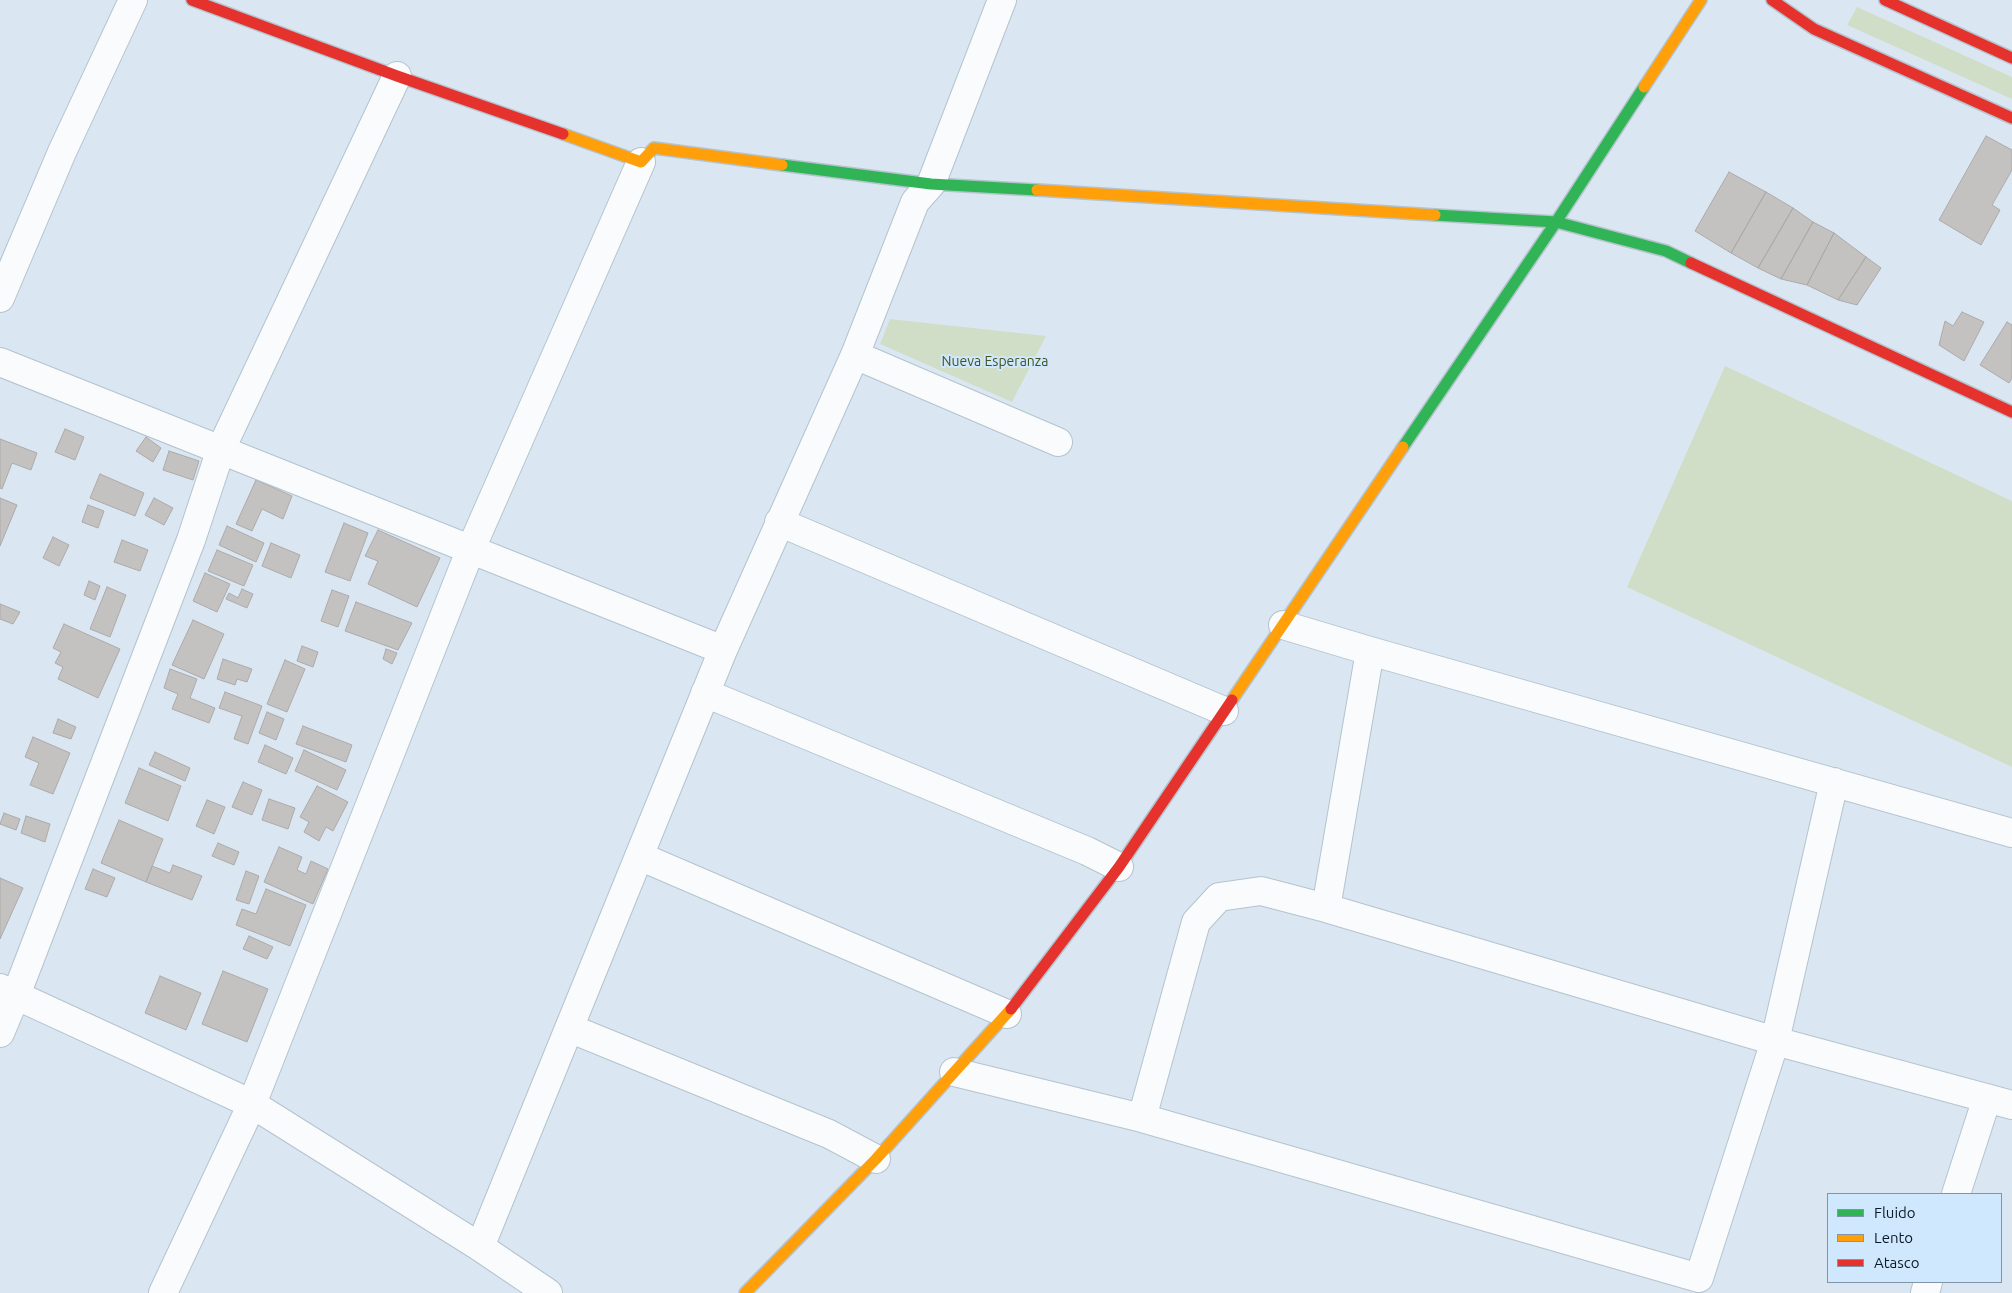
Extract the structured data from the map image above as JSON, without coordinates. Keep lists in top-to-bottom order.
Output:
{
  "parks": ["Nueva Esperanza"],
  "legend": ["Fluido", "Lento", "Atasco"]
}
